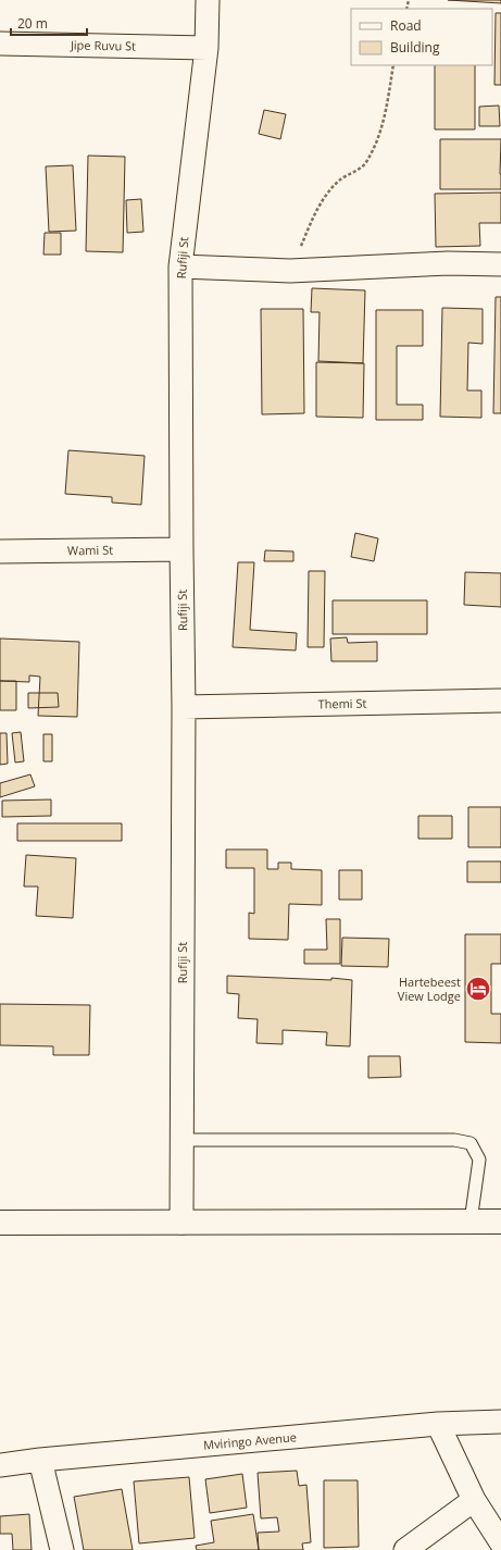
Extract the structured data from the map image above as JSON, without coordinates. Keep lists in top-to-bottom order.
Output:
{
  "streets": {
    "street": [
      "Jipe Ruvu St",
      "Rufiji St",
      "Wami St",
      "Themi St",
      "Mviringo Avenue"
    ]
  },
  "crossings": [
    ["Jipe Ruvu St", "Rufiji St"],
    ["Rufiji St", "Wami St"],
    ["Rufiji St", "Themi St"]
  ],
  "places": {
    "hotel": ["Hartebeest View Lodge"]
  },
  "legend": ["Road", "Building"],
  "scale_bar": "20 m"
}
